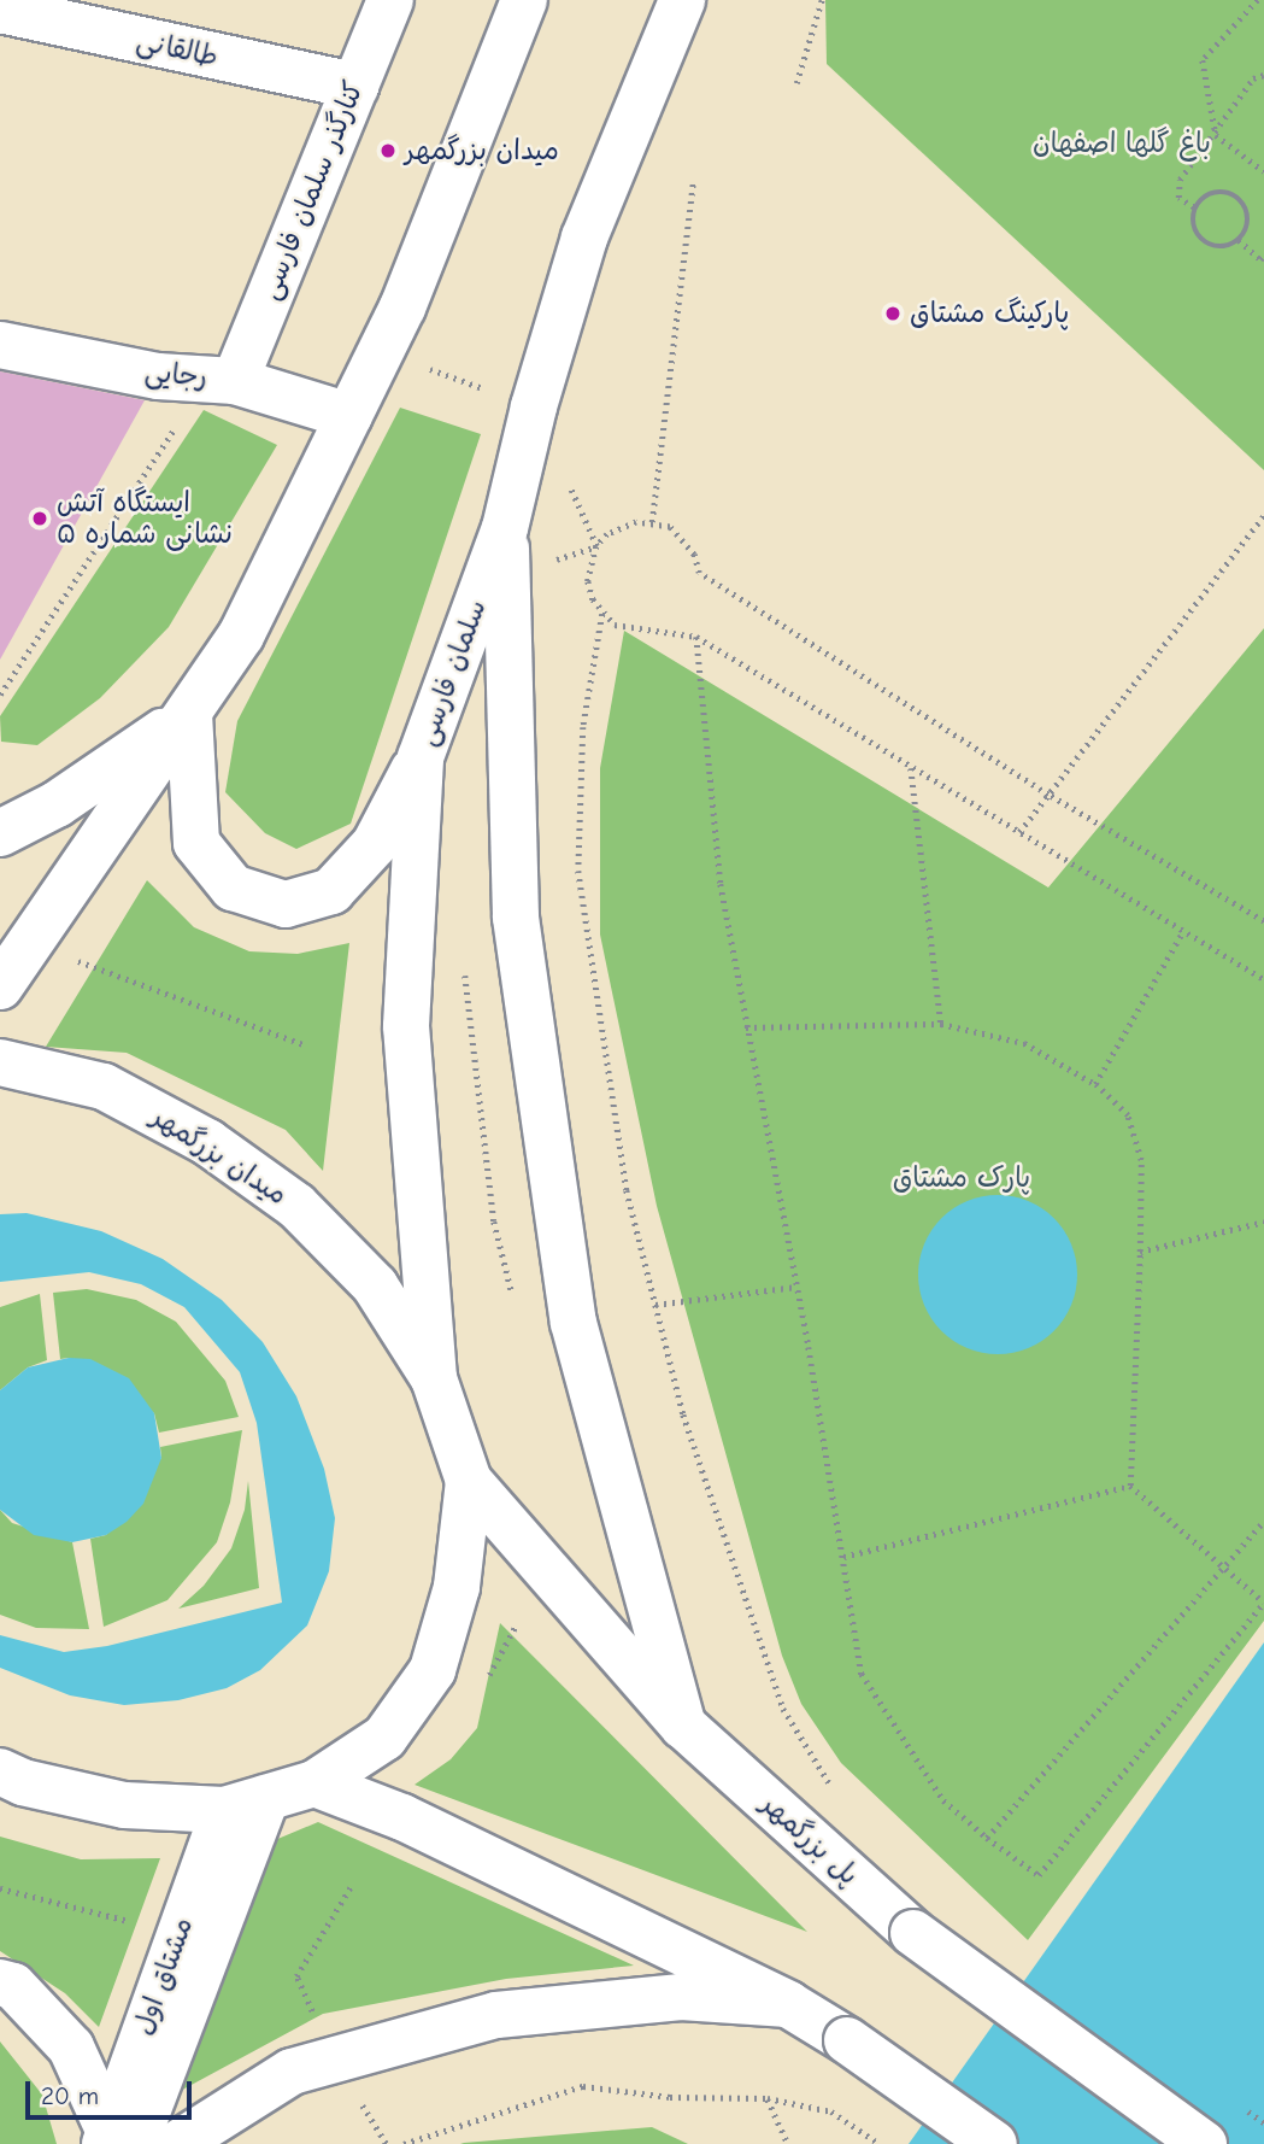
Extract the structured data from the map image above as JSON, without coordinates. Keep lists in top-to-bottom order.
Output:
{
  "streets": {
    "main road": [
      "طالقانی",
      "کنارگذر سلمان فارسی",
      "رجایی",
      "سلمان فارسی",
      "میدان بزرگمهر",
      "پل بزرگمهر",
      "مشتاق اول"
    ]
  },
  "crossings": [
    ["طالقانی", "کنارگذر سلمان فارسی"],
    ["کنارگذر سلمان فارسی", "رجایی"],
    ["سلمان فارسی", "میدان بزرگمهر"],
    ["میدان بزرگمهر", "پل بزرگمهر"],
    ["میدان بزرگمهر", "مشتاق اول"]
  ],
  "parks": ["باغ گلها اصفهان", "پارک مشتاق"],
  "places": ["میدان بزرگمهر", "پارکینگ مشتاق", "ایستگاه آتش نشانی شماره ۵"],
  "scale_bar": "20 m"
}
